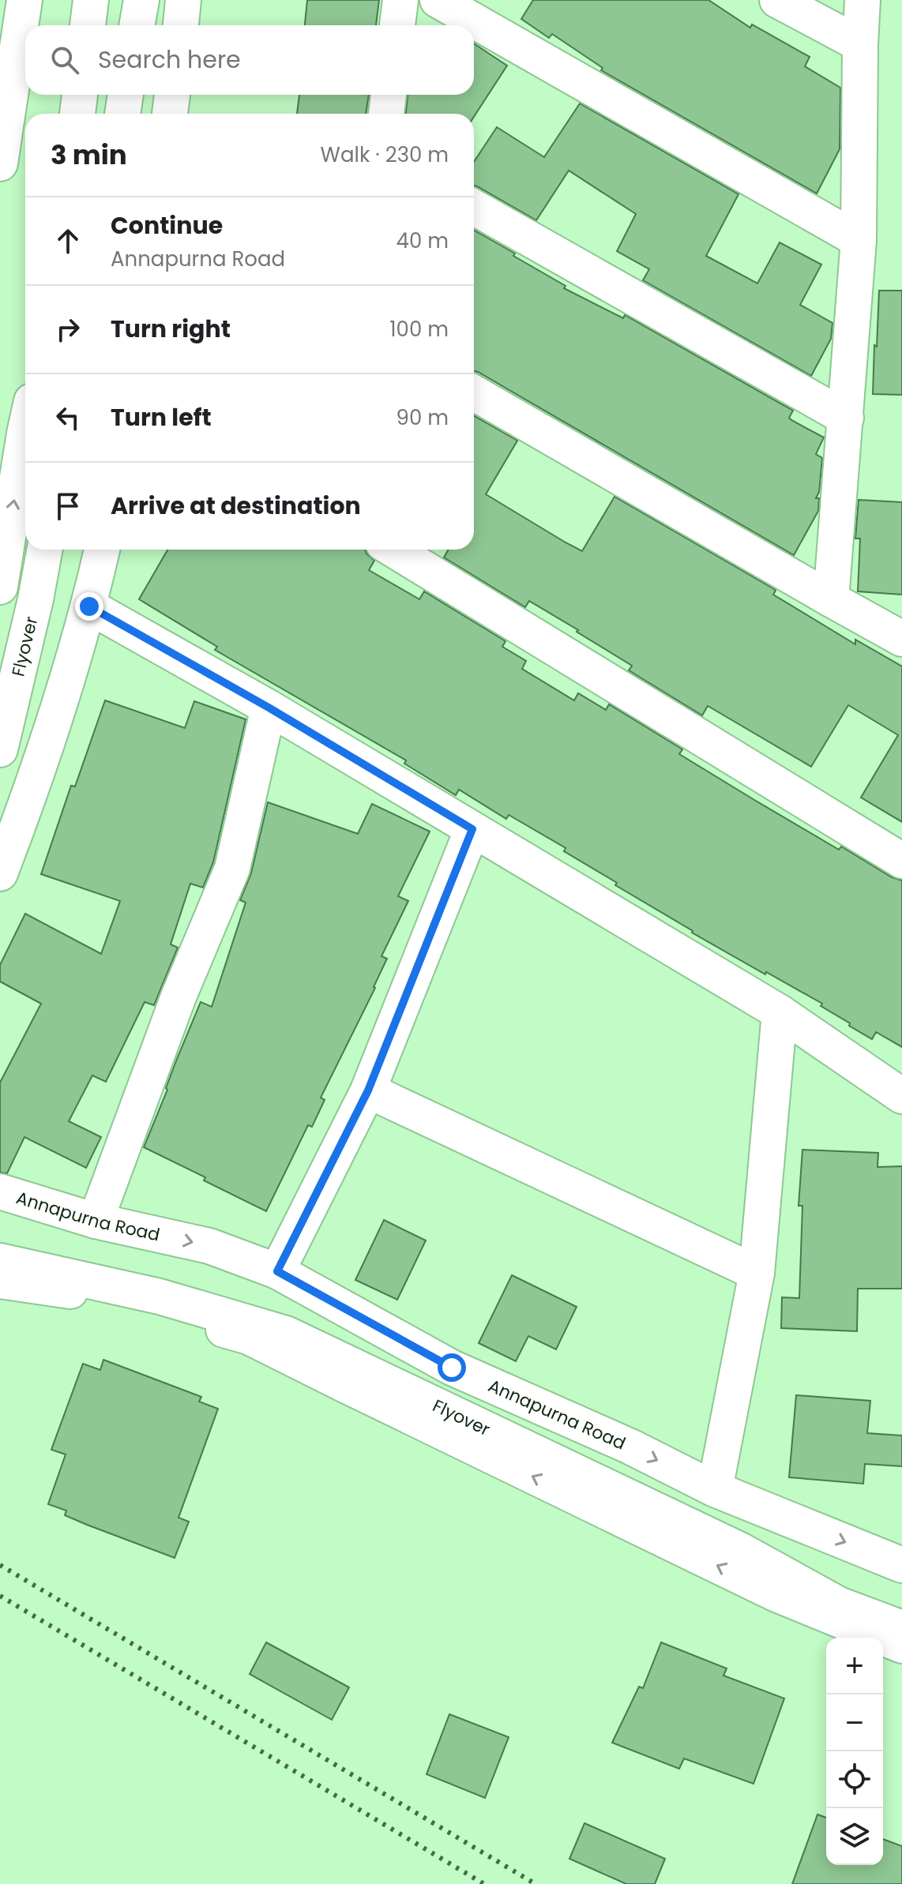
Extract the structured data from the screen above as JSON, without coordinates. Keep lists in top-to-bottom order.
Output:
{
  "streets": {
    "street": ["Flyover", "Annapurna Road"]
  },
  "page": {
    "search": "Search here",
    "heading": ["3 min", "Walk · 230 m"],
    "list": [
      ["Continue", "Annapurna Road", "40 m"],
      ["Turn right", "100 m"],
      ["Turn left", "90 m"],
      "Arrive at destination"
    ],
    "map_buttons": ["+", "−"]
  }
}
